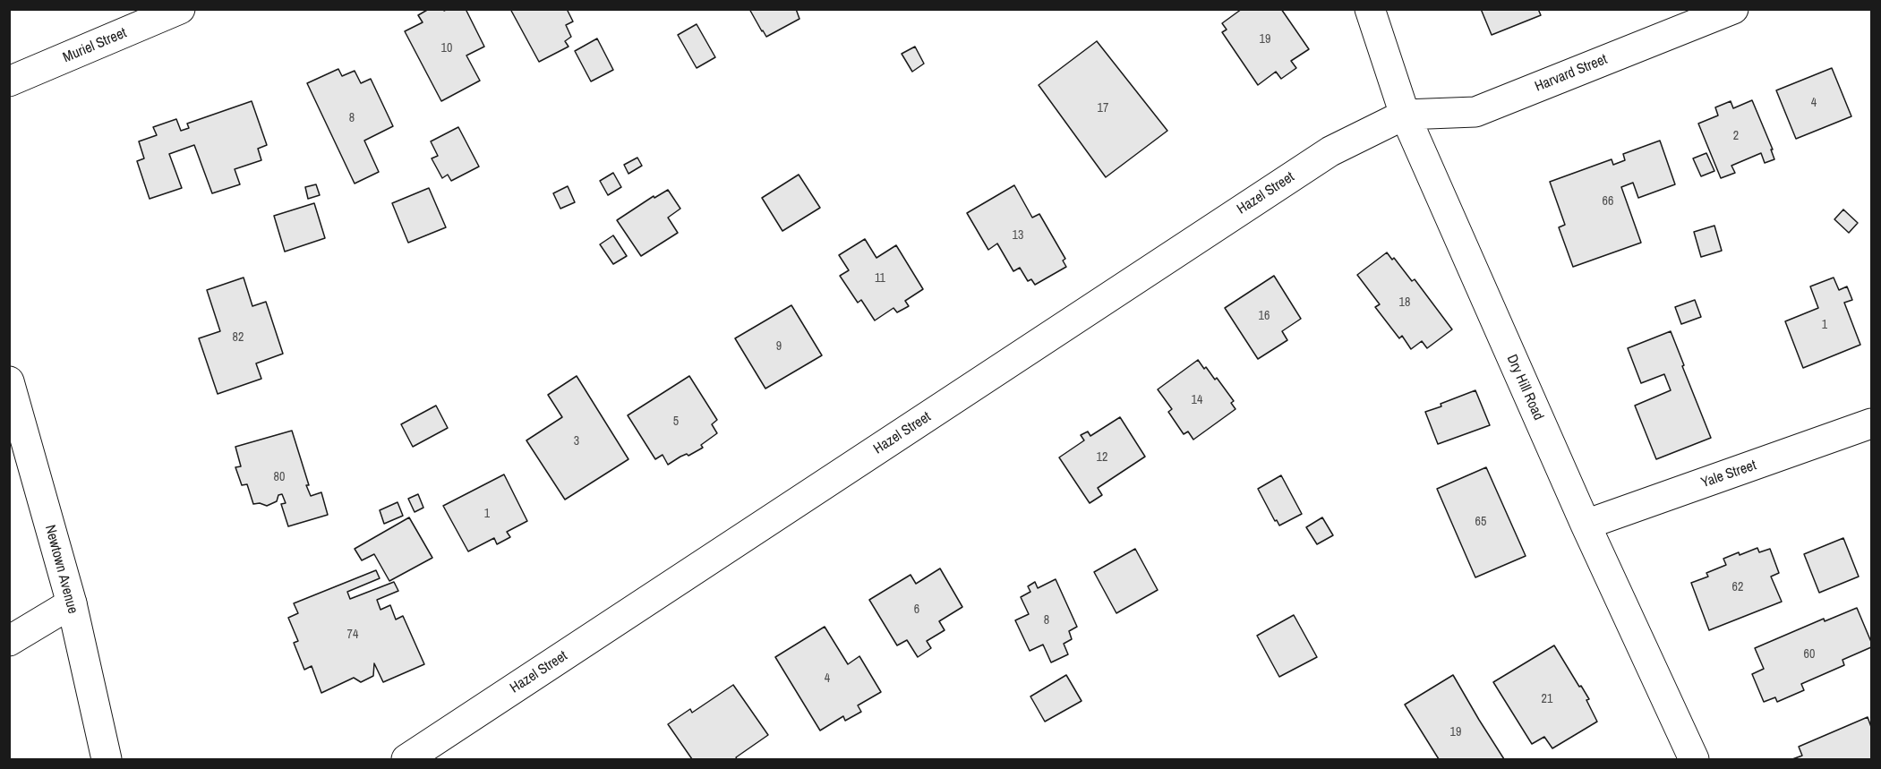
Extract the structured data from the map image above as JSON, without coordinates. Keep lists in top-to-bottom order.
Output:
{
  "streets": {
    "street": [
      "Muriel Street",
      "Harvard Street",
      "Hazel Street",
      "Dry Hill Road",
      "Yale Street",
      "Newtown Avenue"
    ]
  },
  "crossings": [
    ["Harvard Street", "Hazel Street"],
    ["Harvard Street", "Dry Hill Road"],
    ["Hazel Street", "Dry Hill Road"],
    ["Dry Hill Road", "Yale Street"]
  ],
  "house_numbers": [
    "19",
    "10",
    "4",
    "17",
    "8",
    "2",
    "66",
    "13",
    "11",
    "18",
    "16",
    "1",
    "82",
    "9",
    "14",
    "5",
    "3",
    "12",
    "80",
    "1",
    "65",
    "62",
    "6",
    "8",
    "74",
    "60",
    "4",
    "21",
    "19"
  ]
}
